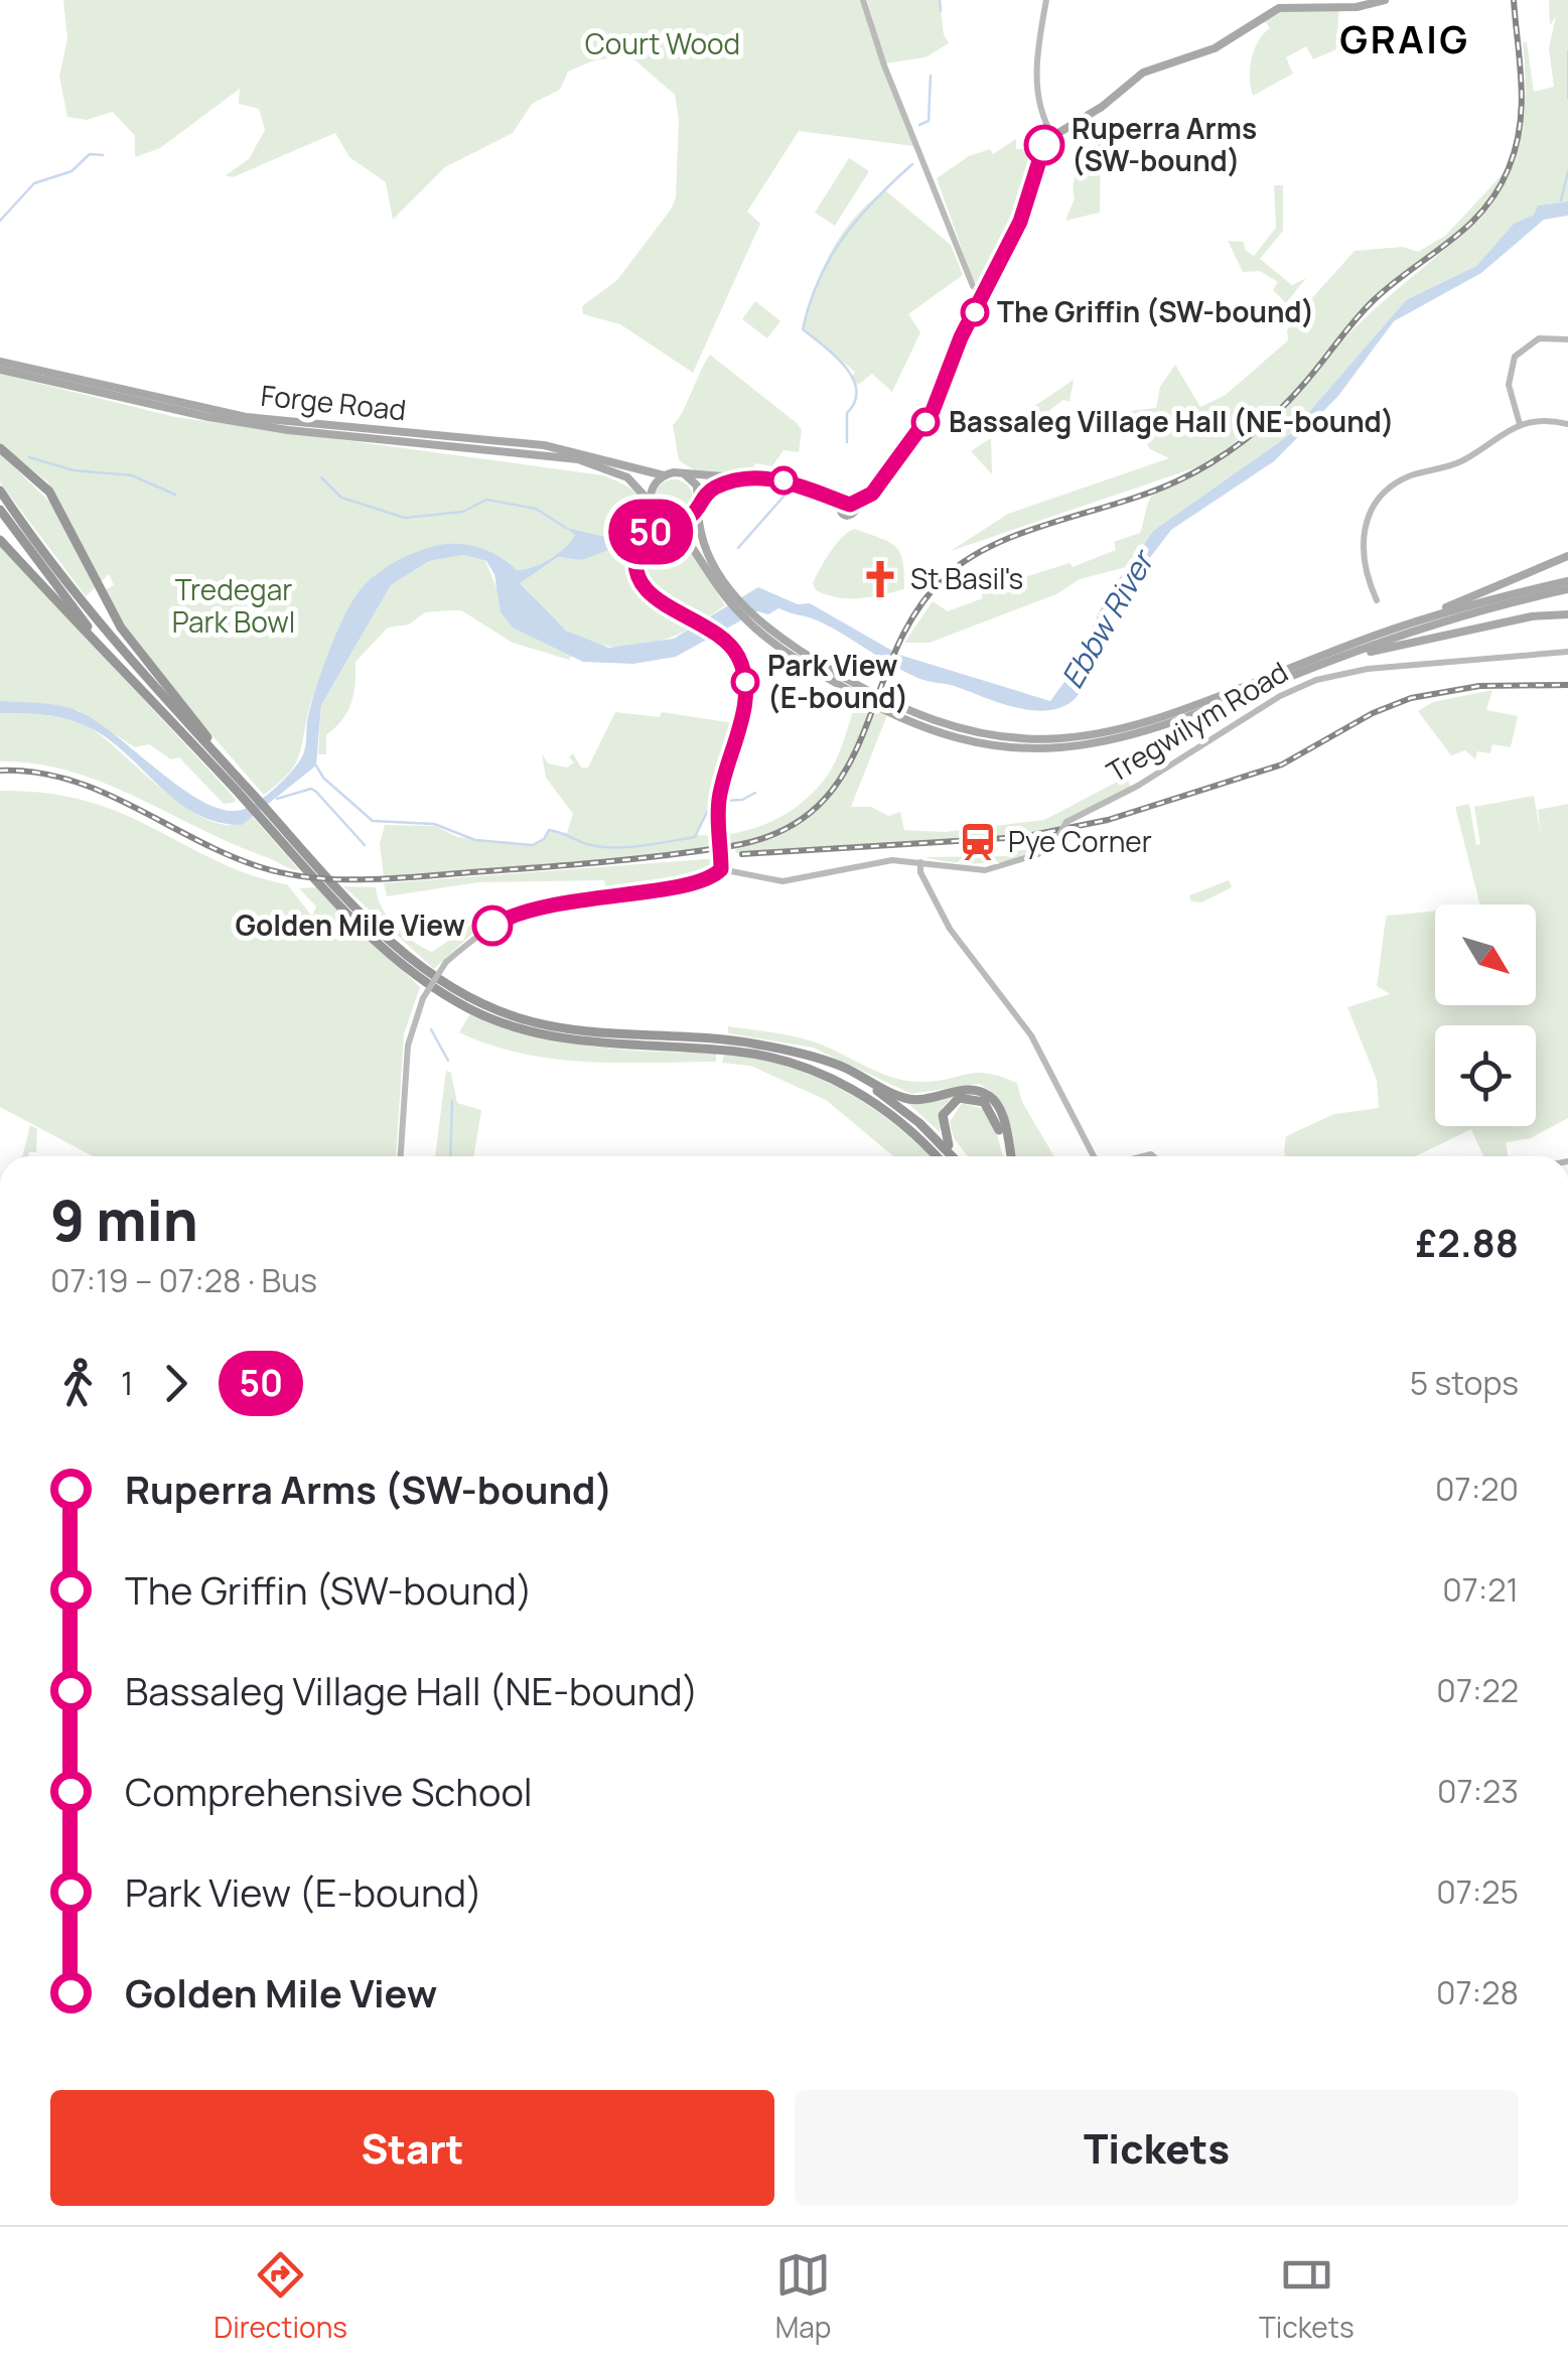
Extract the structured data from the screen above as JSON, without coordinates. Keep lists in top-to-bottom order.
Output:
{
  "streets": {
    "main road": ["Forge Road"],
    "street": ["Tregwilym Road"]
  },
  "districts": ["GRAIG"],
  "water": ["Ebbw River"],
  "parks": ["Court Wood", "Tredegar Park Bowl"],
  "places": {
    "other": [
      "Ruperra Arms (SW-bound)",
      "The Griffin (SW-bound)",
      "Bassaleg Village Hall (NE-bound)",
      "Park View (E-bound)",
      "Golden Mile View"
    ],
    "church": ["St Basil's"],
    "station": ["Pye Corner"]
  },
  "lines": ["bus line 50"],
  "north": "bottom right",
  "page": {
    "on_map": "50",
    "heading": ["9 min", "07:19 – 07:28 · Bus", "£2.88"],
    "legs": ["1", "50", "5 stops"],
    "list": [
      {
        "name": "Ruperra Arms (SW-bound)",
        "value": "07:20"
      },
      {
        "name": "The Griffin (SW-bound)",
        "value": "07:21"
      },
      {
        "name": "Bassaleg Village Hall (NE-bound)",
        "value": "07:22"
      },
      {
        "name": "Comprehensive School",
        "value": "07:23"
      },
      {
        "name": "Park View (E-bound)",
        "value": "07:25"
      },
      {
        "name": "Golden Mile View",
        "value": "07:28"
      }
    ],
    "buttons": ["Start", "Tickets"],
    "tabs": ["Directions", "Map", "Tickets"]
  }
}
